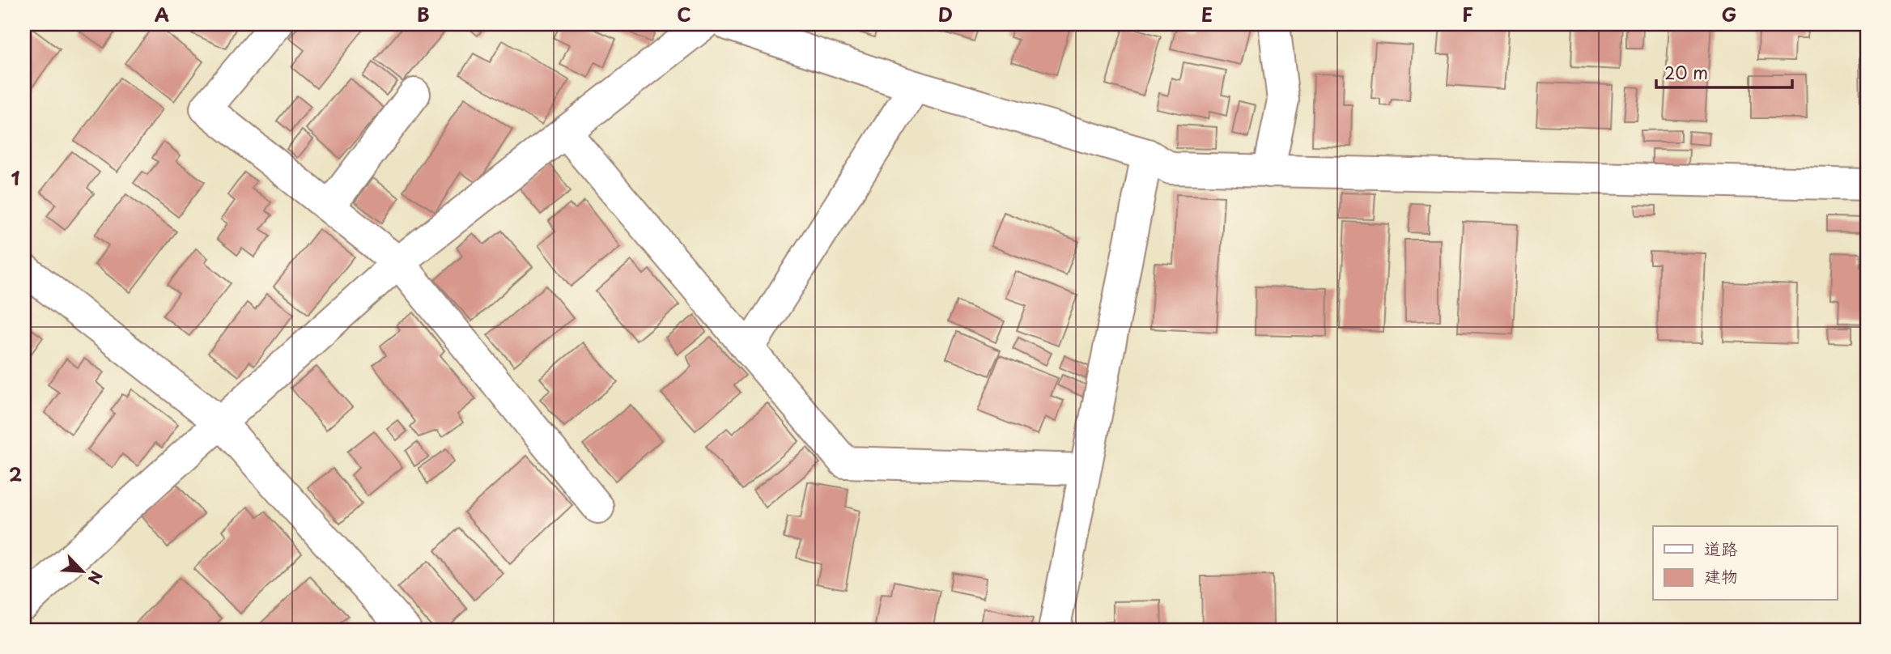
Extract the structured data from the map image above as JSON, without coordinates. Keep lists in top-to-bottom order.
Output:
{
  "legend": ["道路", "建物"],
  "scale_bar": "20 m",
  "north": "bottom right",
  "grid": {
    "columns": [
      "A",
      "B",
      "C",
      "D",
      "E",
      "F",
      "G"
    ],
    "rows": ["1", "2"]
  }
}
